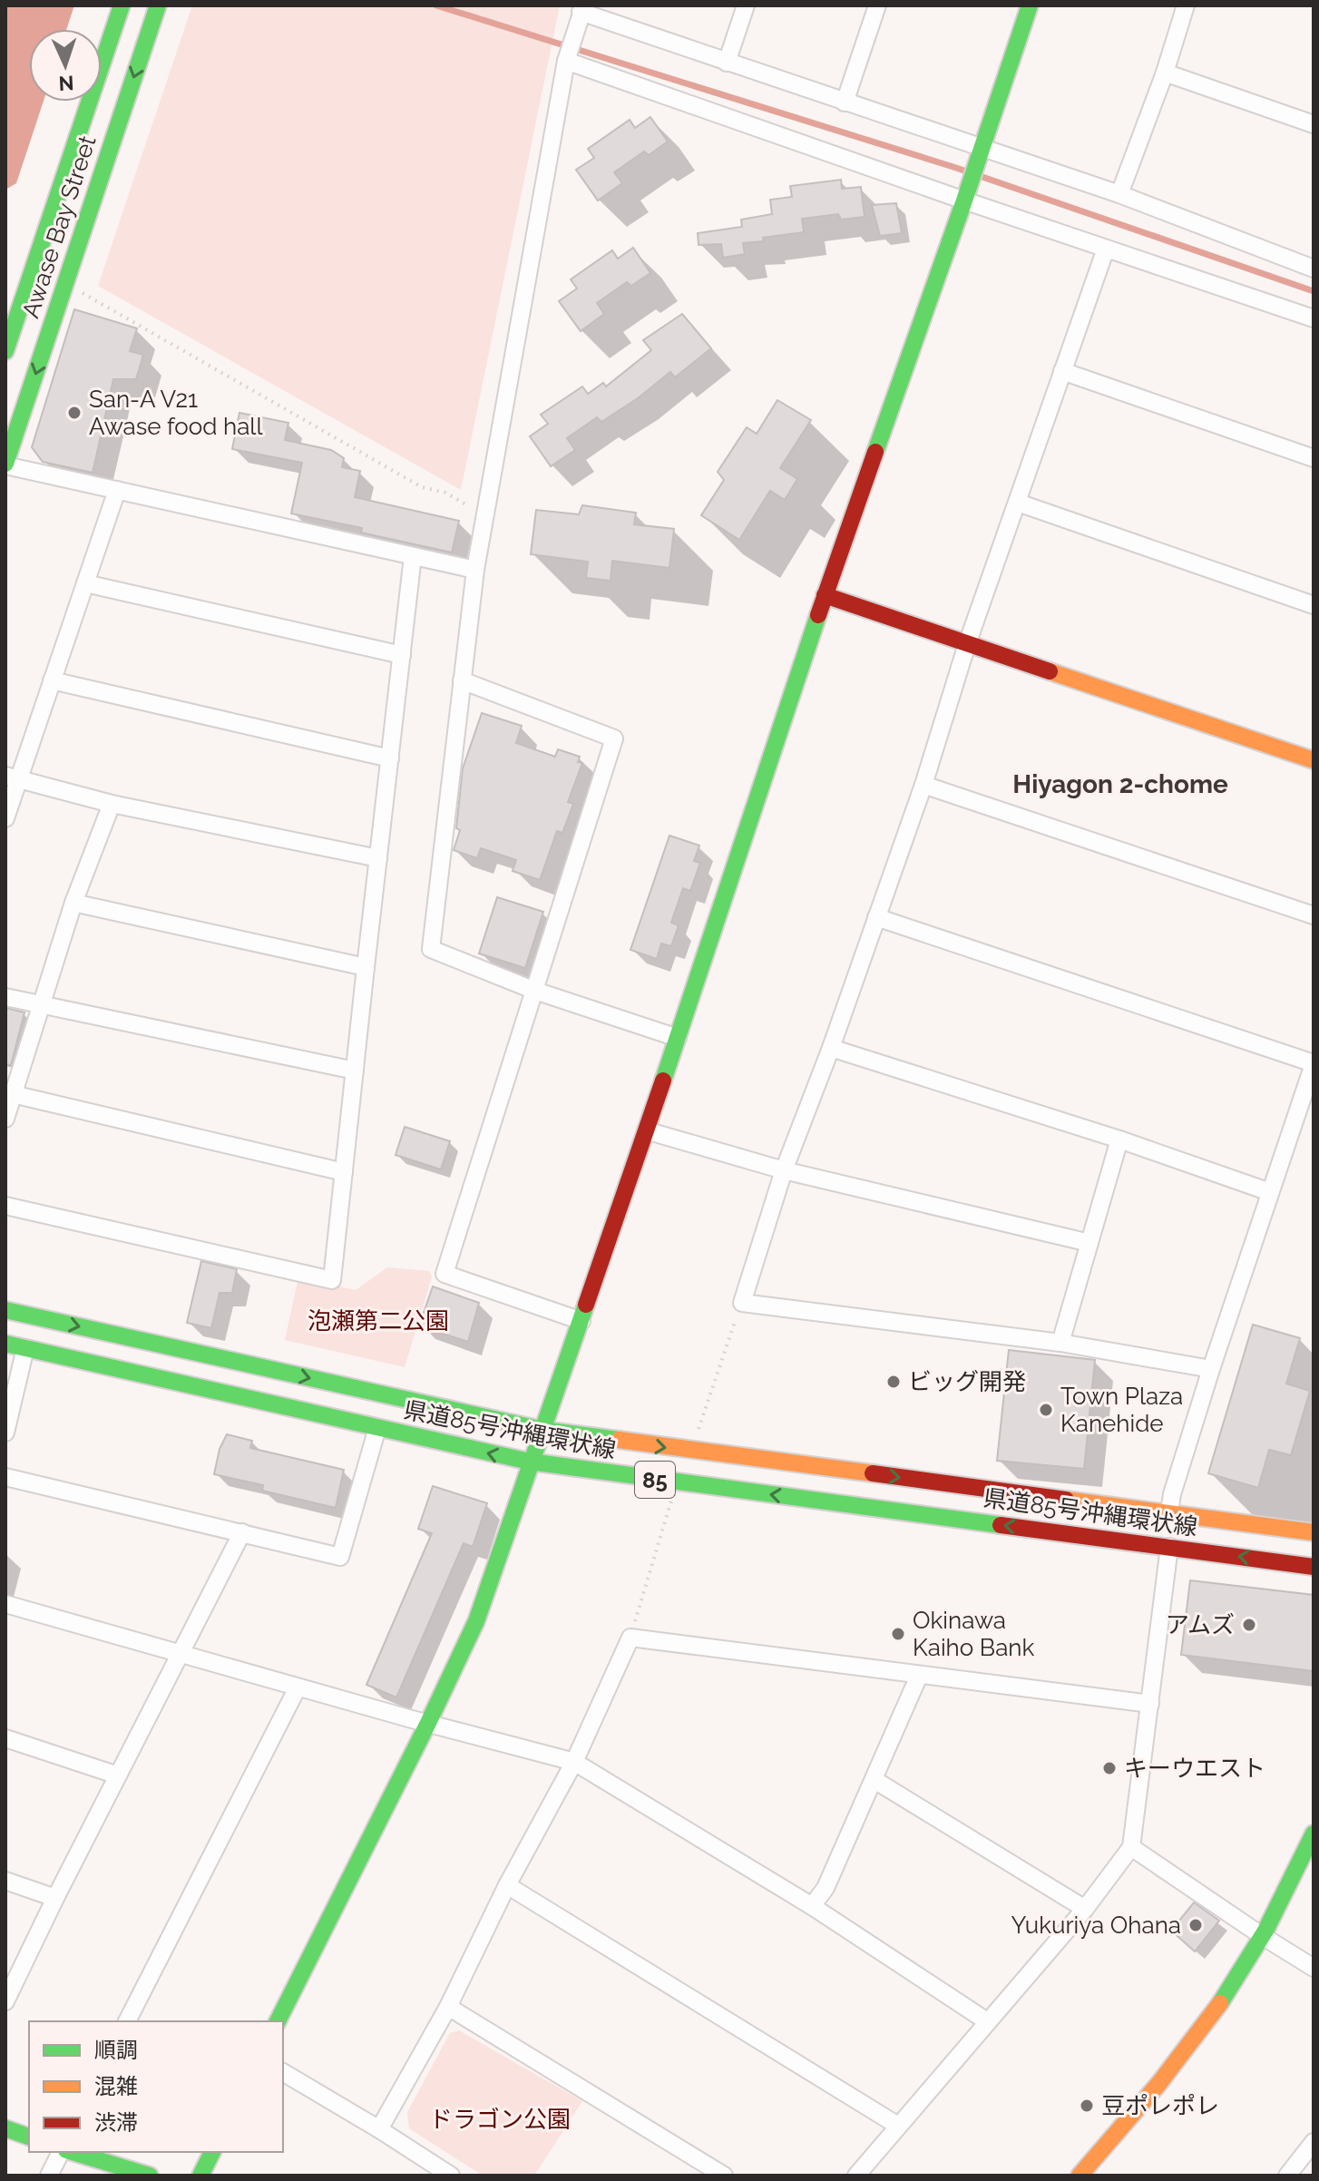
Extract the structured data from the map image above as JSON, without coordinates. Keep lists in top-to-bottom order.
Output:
{
  "streets": {
    "main road": ["Awase Bay Street", "県道85号沖縄環状線", "85"]
  },
  "districts": ["Hiyagon 2-chome"],
  "parks": ["泡瀬第二公園", "ドラゴン公園"],
  "places": [
    "San-A V21 Awase food hall",
    "ビッグ開発",
    "Town Plaza Kanehide",
    "アムズ",
    "Okinawa Kaiho Bank",
    "キーウエスト",
    "Yukuriya Ohana",
    "豆ポレポレ"
  ],
  "legend": ["順調", "混雑", "渋滞"],
  "north": "bottom"
}
